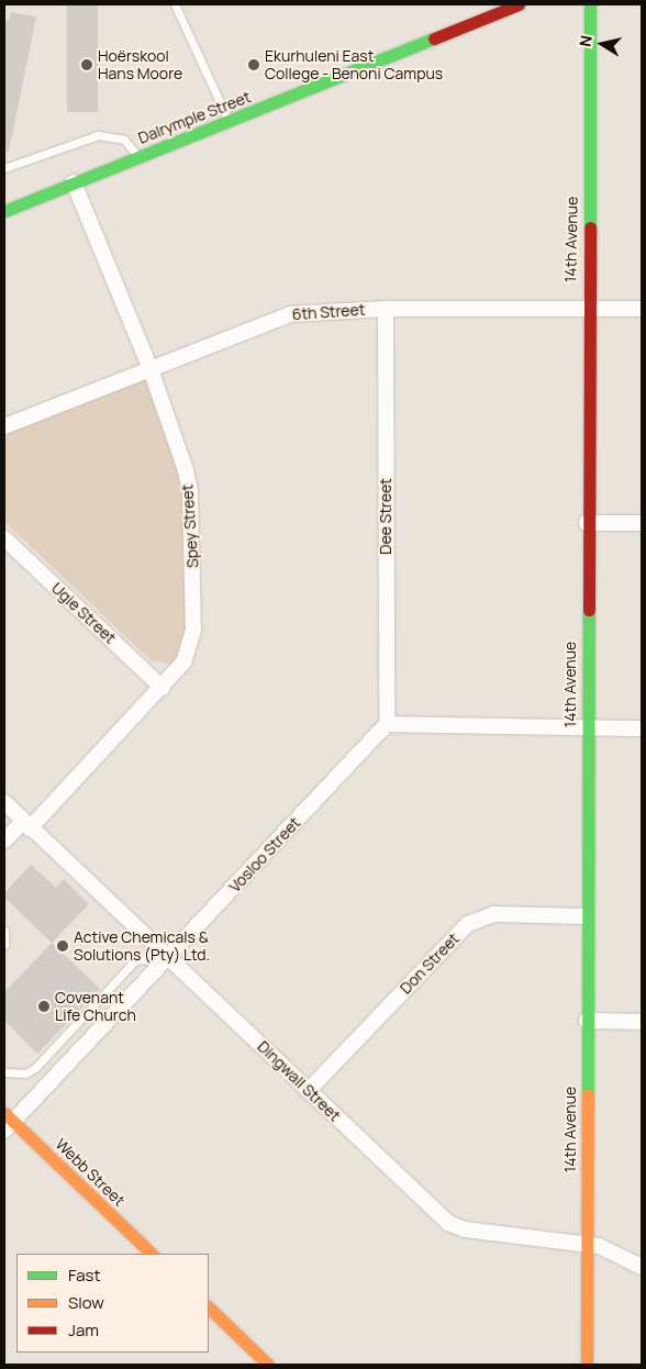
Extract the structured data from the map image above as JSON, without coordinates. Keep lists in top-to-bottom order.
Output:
{
  "streets": {
    "street": [
      "Dalrymple Street",
      "14th Avenue",
      "6th Street",
      "Dee Street",
      "Spey Street",
      "Ugie Street",
      "Vosloo Street",
      "Don Street",
      "Dingwall Street",
      "Webb Street"
    ]
  },
  "crossings": [
    ["Dalrymple Street", "Spey Street"],
    ["14th Avenue", "6th Street"],
    ["14th Avenue", "Don Street"],
    ["14th Avenue", "Dingwall Street"],
    ["6th Street", "Dee Street"],
    ["6th Street", "Spey Street"],
    ["Dee Street", "Vosloo Street"],
    ["Spey Street", "Ugie Street"],
    ["Spey Street", "Dingwall Street"],
    ["Vosloo Street", "Dingwall Street"],
    ["Vosloo Street", "Webb Street"],
    ["Don Street", "Dingwall Street"]
  ],
  "places": [
    "Hoërskool Hans Moore",
    "Ekurhuleni East College - Benoni Campus",
    "Active Chemicals & Solutions (Pty) Ltd.",
    "Covenant Life Church"
  ],
  "legend": ["Fast", "Slow", "Jam"],
  "north": "left"
}
